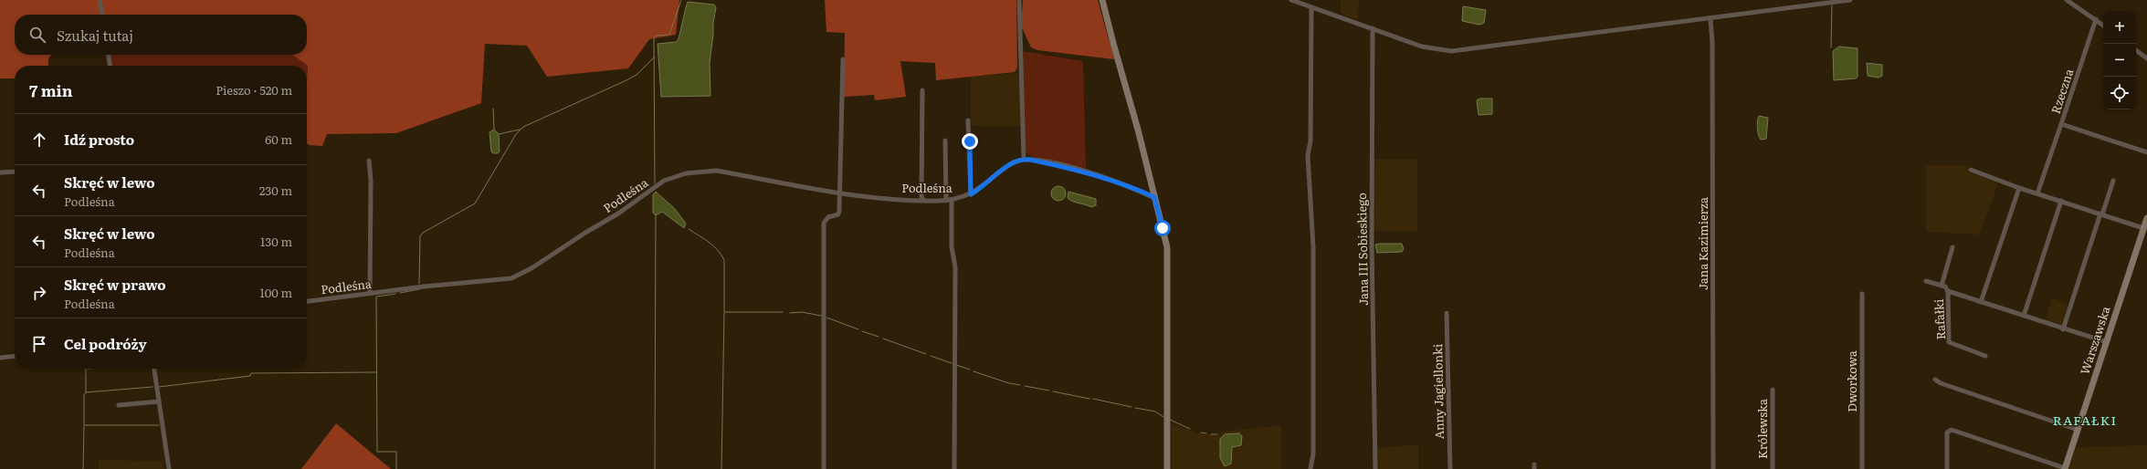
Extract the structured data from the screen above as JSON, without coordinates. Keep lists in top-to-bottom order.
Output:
{
  "streets": {
    "street": [
      "Rzeczna",
      "Podleśna",
      "Jana Kazimierza",
      "Jana III Sobieskiego",
      "Rafałki",
      "Warszawska",
      "Dworkowa",
      "Anny Jagiellonki",
      "Królewska"
    ]
  },
  "crossings": [
    ["Rafałki", "Warszawska"]
  ],
  "districts": ["RAFAŁKI"],
  "page": {
    "map_buttons": ["+", "−"],
    "search": "Szukaj tutaj",
    "heading": ["7 min", "Pieszo · 520 m"],
    "list": [
      ["Idź prosto", "60 m"],
      ["Skręć w lewo", "Podleśna", "230 m"],
      ["Skręć w lewo", "Podleśna", "130 m"],
      ["Skręć w prawo", "Podleśna", "100 m"],
      "Cel podróży"
    ]
  }
}
